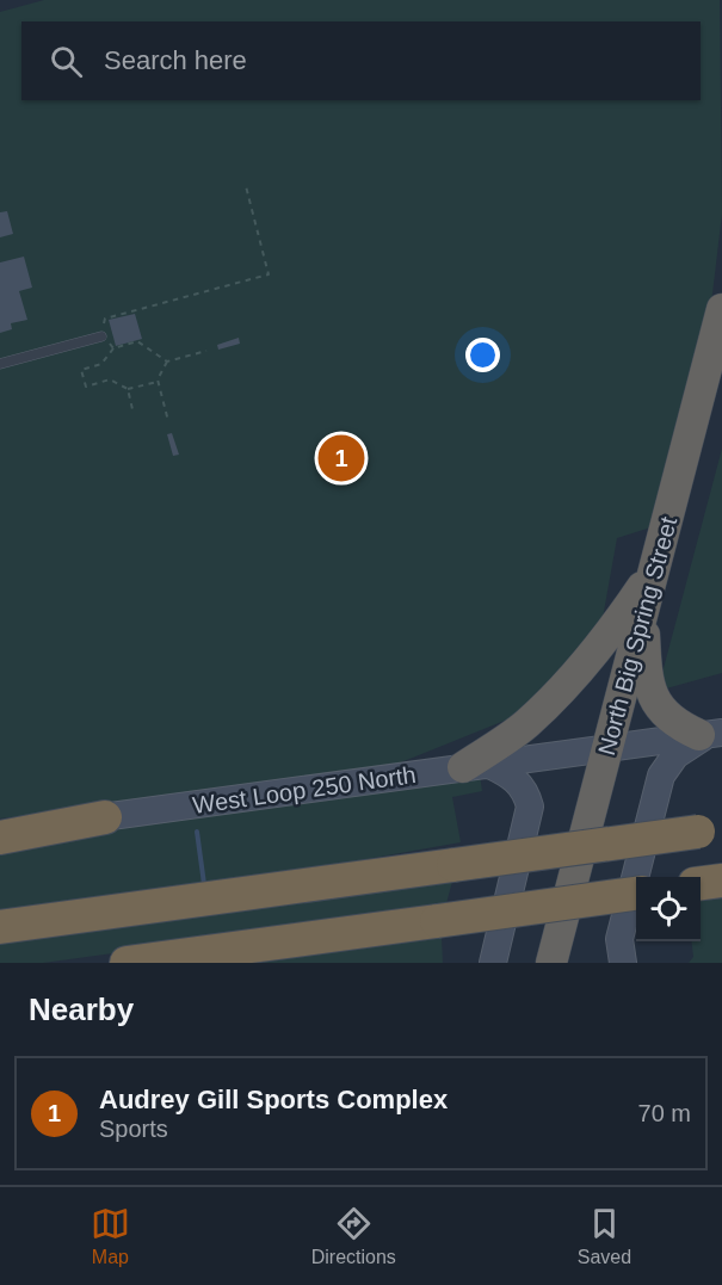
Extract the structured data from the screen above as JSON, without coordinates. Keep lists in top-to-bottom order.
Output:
{
  "streets": {
    "highway": ["North Big Spring Street"],
    "main road": ["West Loop 250 North"]
  },
  "crossings": [
    ["North Big Spring Street", "West Loop 250 North"]
  ],
  "page": {
    "search": "Search here",
    "pins": "1",
    "heading": "Nearby",
    "list": [
      {
        "mark": "1",
        "name": "Audrey Gill Sports Complex",
        "note": "Sports",
        "value": "70 m"
      }
    ],
    "nav": ["Map", "Directions", "Saved"]
  }
}
